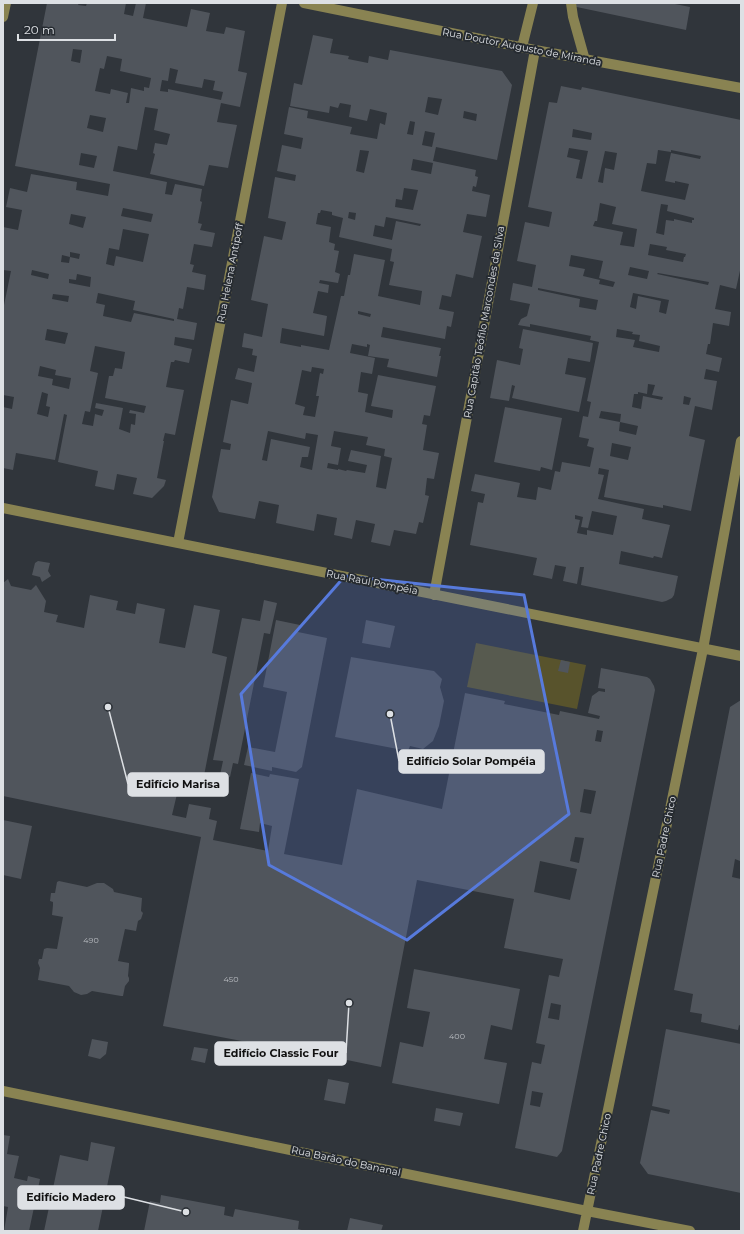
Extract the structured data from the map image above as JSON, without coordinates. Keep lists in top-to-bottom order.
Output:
{
  "streets": {
    "street": [
      "Rua Doutor Augusto de Miranda",
      "Rua Helena Antipoff",
      "Rua Capitão Teófilo Marcondes da Silva",
      "Rua Raul Pompéia",
      "Rua Padre Chico",
      "Rua Barão do Bananal"
    ]
  },
  "crossings": [
    ["Rua Doutor Augusto de Miranda", "Rua Capitão Teófilo Marcondes da Silva"],
    ["Rua Helena Antipoff", "Rua Raul Pompéia"],
    ["Rua Capitão Teófilo Marcondes da Silva", "Rua Raul Pompéia"],
    ["Rua Raul Pompéia", "Rua Padre Chico"],
    ["Rua Padre Chico", "Rua Barão do Bananal"]
  ],
  "places": [
    "Edifício Marisa",
    "Edifício Solar Pompéia",
    "Edifício Classic Four",
    "Edifício Madero"
  ],
  "house_numbers": ["490", "450", "400"],
  "scale_bar": "20 m"
}
